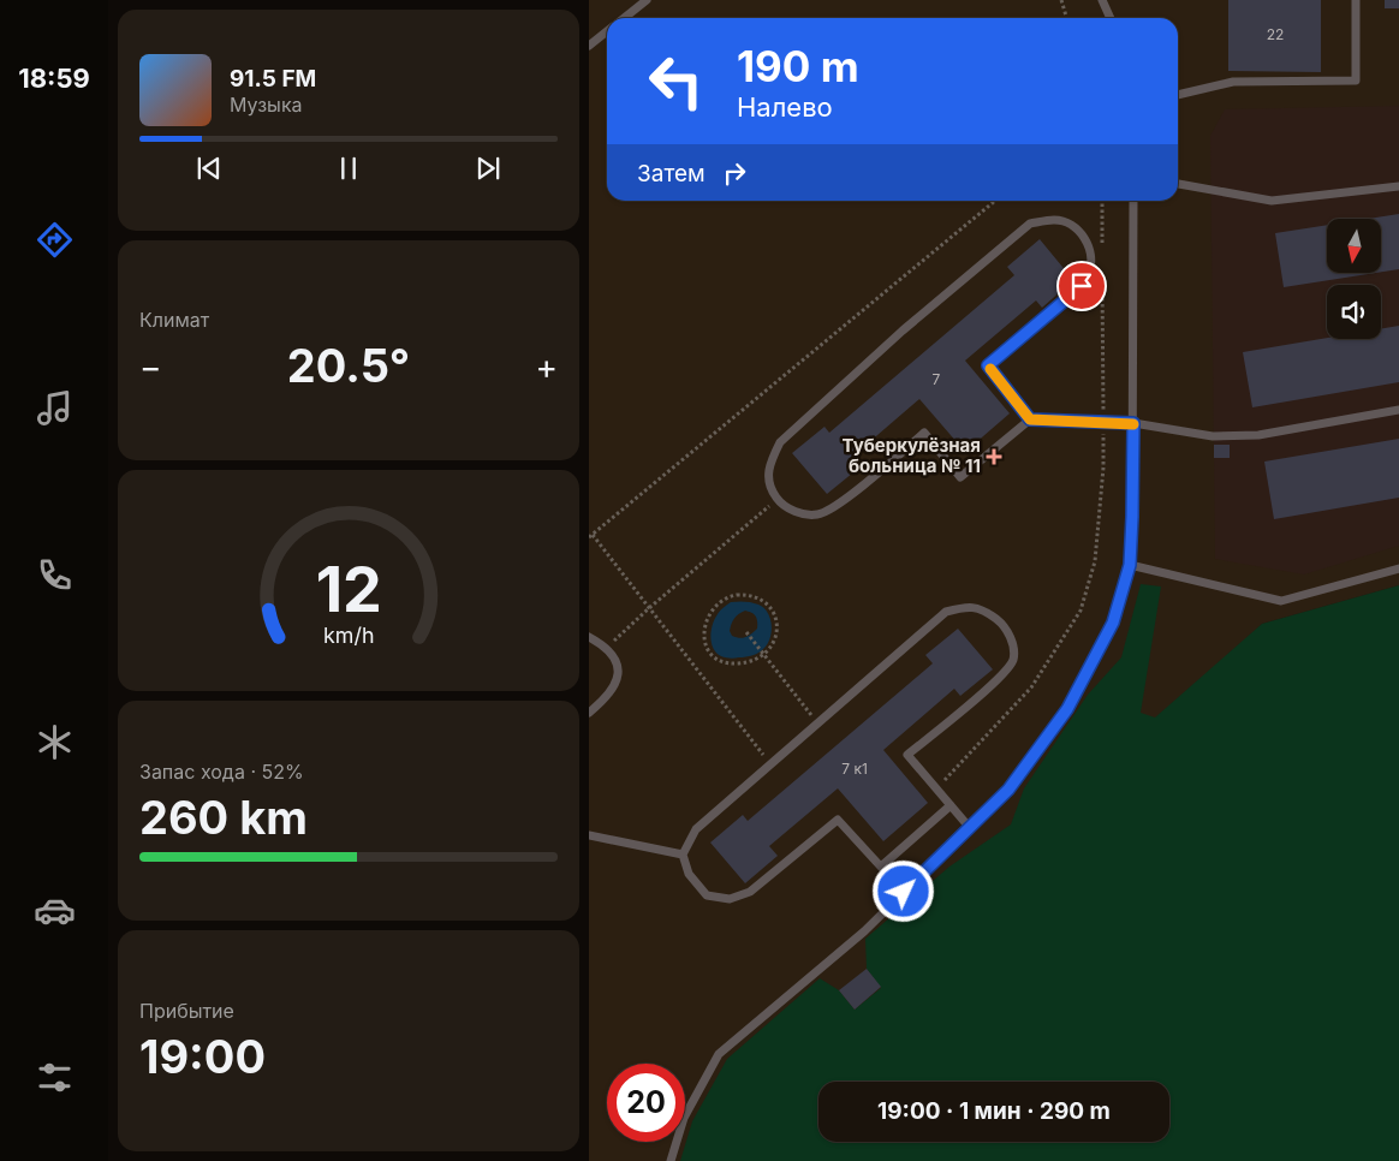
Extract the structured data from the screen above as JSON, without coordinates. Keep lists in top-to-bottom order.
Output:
{
  "places": {
    "health": ["Туберкулёзная больница № 11"]
  },
  "house_numbers": ["22", "7", "7 к1"],
  "north": "bottom",
  "page": {
    "tabs": "18:59",
    "turn": ["190 m", "Налево"],
    "song": ["91.5 FM", "Музыка"],
    "then": "Затем",
    "tile": [
      "Климат",
      ["Запас хода · 52%", "260 km"],
      ["Прибытие", "19:00"]
    ],
    "heat": ["−", "20.5°", "+"],
    "limit": "20",
    "trip": "19:00 · 1 мин · 290 m",
    "gauge": ["12", "km/h"]
  }
}
